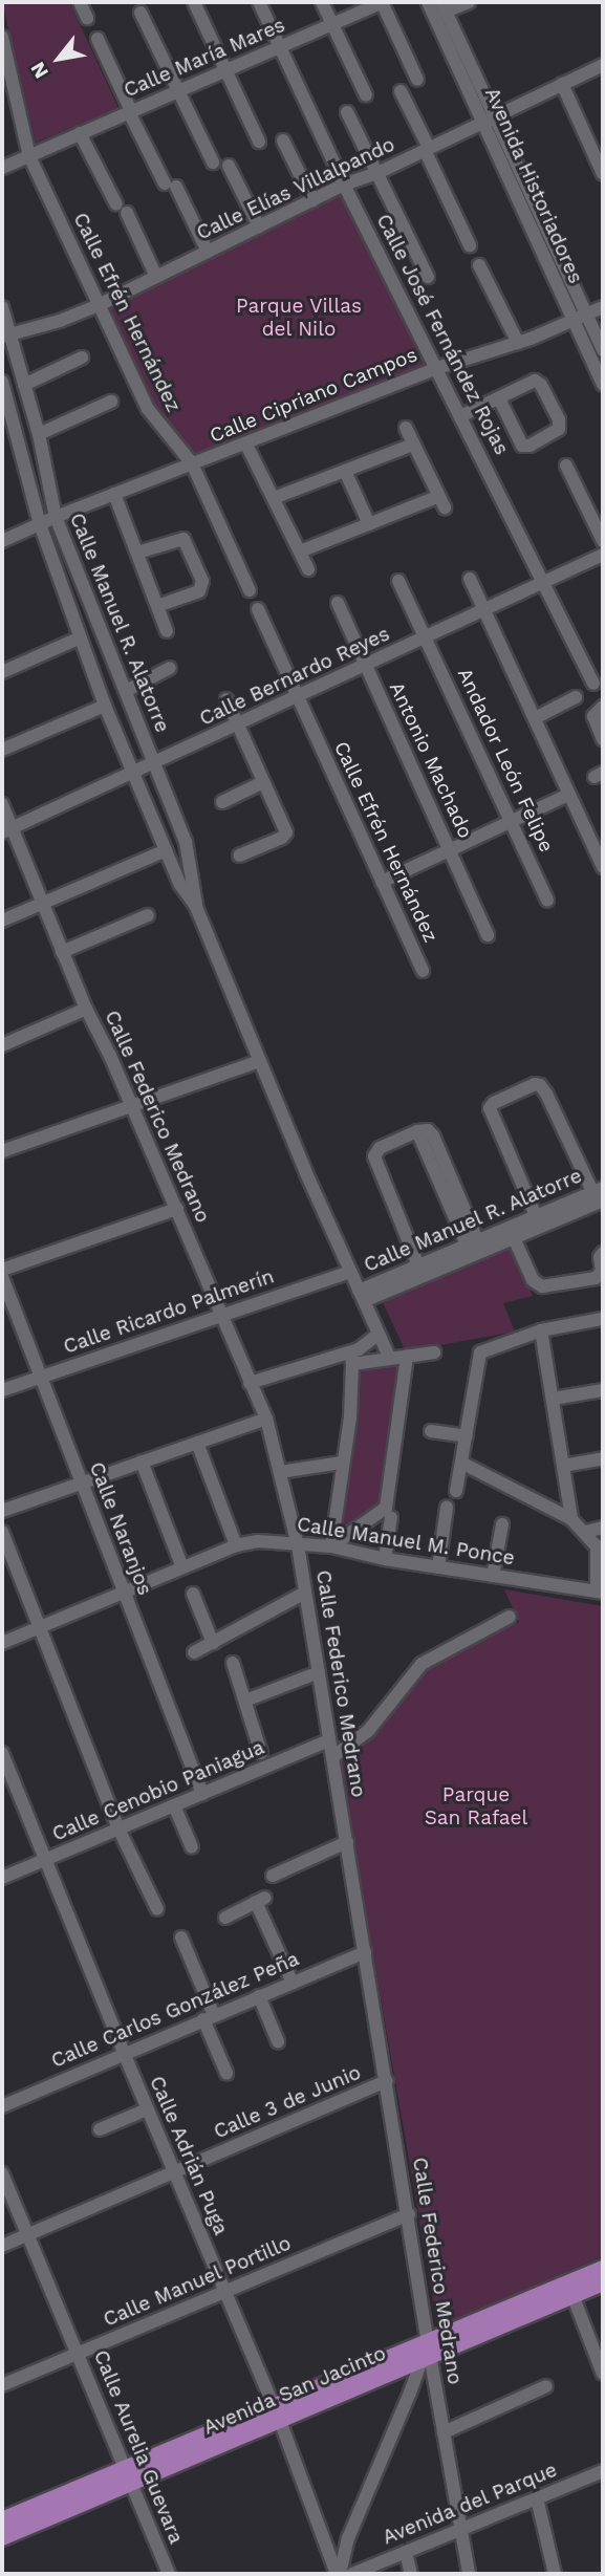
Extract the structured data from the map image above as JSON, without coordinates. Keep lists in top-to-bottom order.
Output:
{
  "streets": {
    "main road": ["Avenida San Jacinto"],
    "street": [
      "Calle María Mares",
      "Avenida Historiadores",
      "Calle Elías Villalpando",
      "Calle Efrén Hernández",
      "Calle José Fernández Rojas",
      "Calle Cipriano Campos",
      "Calle Manuel R. Alatorre",
      "Calle Bernardo Reyes",
      "Antonio Machado",
      "Andador León Felipe",
      "Calle Federico Medrano",
      "Calle Ricardo Palmerín",
      "Calle Naranjos",
      "Calle Manuel M. Ponce",
      "Calle Cenobio Paniagua",
      "Calle Carlos González Peña",
      "Calle 3 de Junio",
      "Calle Adrián Puga",
      "Calle Manuel Portillo",
      "Calle Aurelia Guevara",
      "Avenida del Parque"
    ]
  },
  "crossings": [
    ["Calle María Mares", "Calle Efrén Hernández"],
    ["Calle María Mares", "Calle José Fernández Rojas"],
    ["Avenida Historiadores", "Calle Elías Villalpando"],
    ["Avenida Historiadores", "Calle Cipriano Campos"],
    ["Calle Elías Villalpando", "Calle Efrén Hernández"],
    ["Calle Elías Villalpando", "Calle José Fernández Rojas"],
    ["Calle Elías Villalpando", "Calle Manuel R. Alatorre"],
    ["Calle Efrén Hernández", "Calle Cipriano Campos"],
    ["Calle Efrén Hernández", "Calle Bernardo Reyes"],
    ["Calle José Fernández Rojas", "Calle Cipriano Campos"],
    ["Calle José Fernández Rojas", "Calle Bernardo Reyes"],
    ["Calle Cipriano Campos", "Calle Manuel R. Alatorre"],
    ["Calle Manuel R. Alatorre", "Calle Bernardo Reyes"],
    ["Calle Manuel R. Alatorre", "Calle Ricardo Palmerín"],
    ["Calle Bernardo Reyes", "Antonio Machado"],
    ["Calle Bernardo Reyes", "Andador León Felipe"],
    ["Calle Bernardo Reyes", "Calle Federico Medrano"],
    ["Calle Federico Medrano", "Calle Ricardo Palmerín"],
    ["Calle Federico Medrano", "Calle Manuel M. Ponce"],
    ["Calle Federico Medrano", "Calle Cenobio Paniagua"],
    ["Calle Federico Medrano", "Calle Carlos González Peña"],
    ["Calle Federico Medrano", "Calle 3 de Junio"],
    ["Calle Federico Medrano", "Calle Manuel Portillo"],
    ["Calle Federico Medrano", "Avenida San Jacinto"],
    ["Calle Federico Medrano", "Avenida del Parque"],
    ["Calle Ricardo Palmerín", "Calle Naranjos"],
    ["Calle Naranjos", "Calle Manuel M. Ponce"],
    ["Calle Naranjos", "Calle Cenobio Paniagua"],
    ["Calle Cenobio Paniagua", "Calle Adrián Puga"],
    ["Calle Carlos González Peña", "Calle Adrián Puga"],
    ["Calle 3 de Junio", "Calle Adrián Puga"],
    ["Calle 3 de Junio", "Calle Aurelia Guevara"],
    ["Calle Adrián Puga", "Calle Manuel Portillo"],
    ["Calle Adrián Puga", "Avenida San Jacinto"],
    ["Calle Manuel Portillo", "Calle Aurelia Guevara"],
    ["Avenida San Jacinto", "Calle Aurelia Guevara"]
  ],
  "parks": ["Parque Villas del Nilo", "Parque San Rafael"],
  "north": "bottom left"
}
